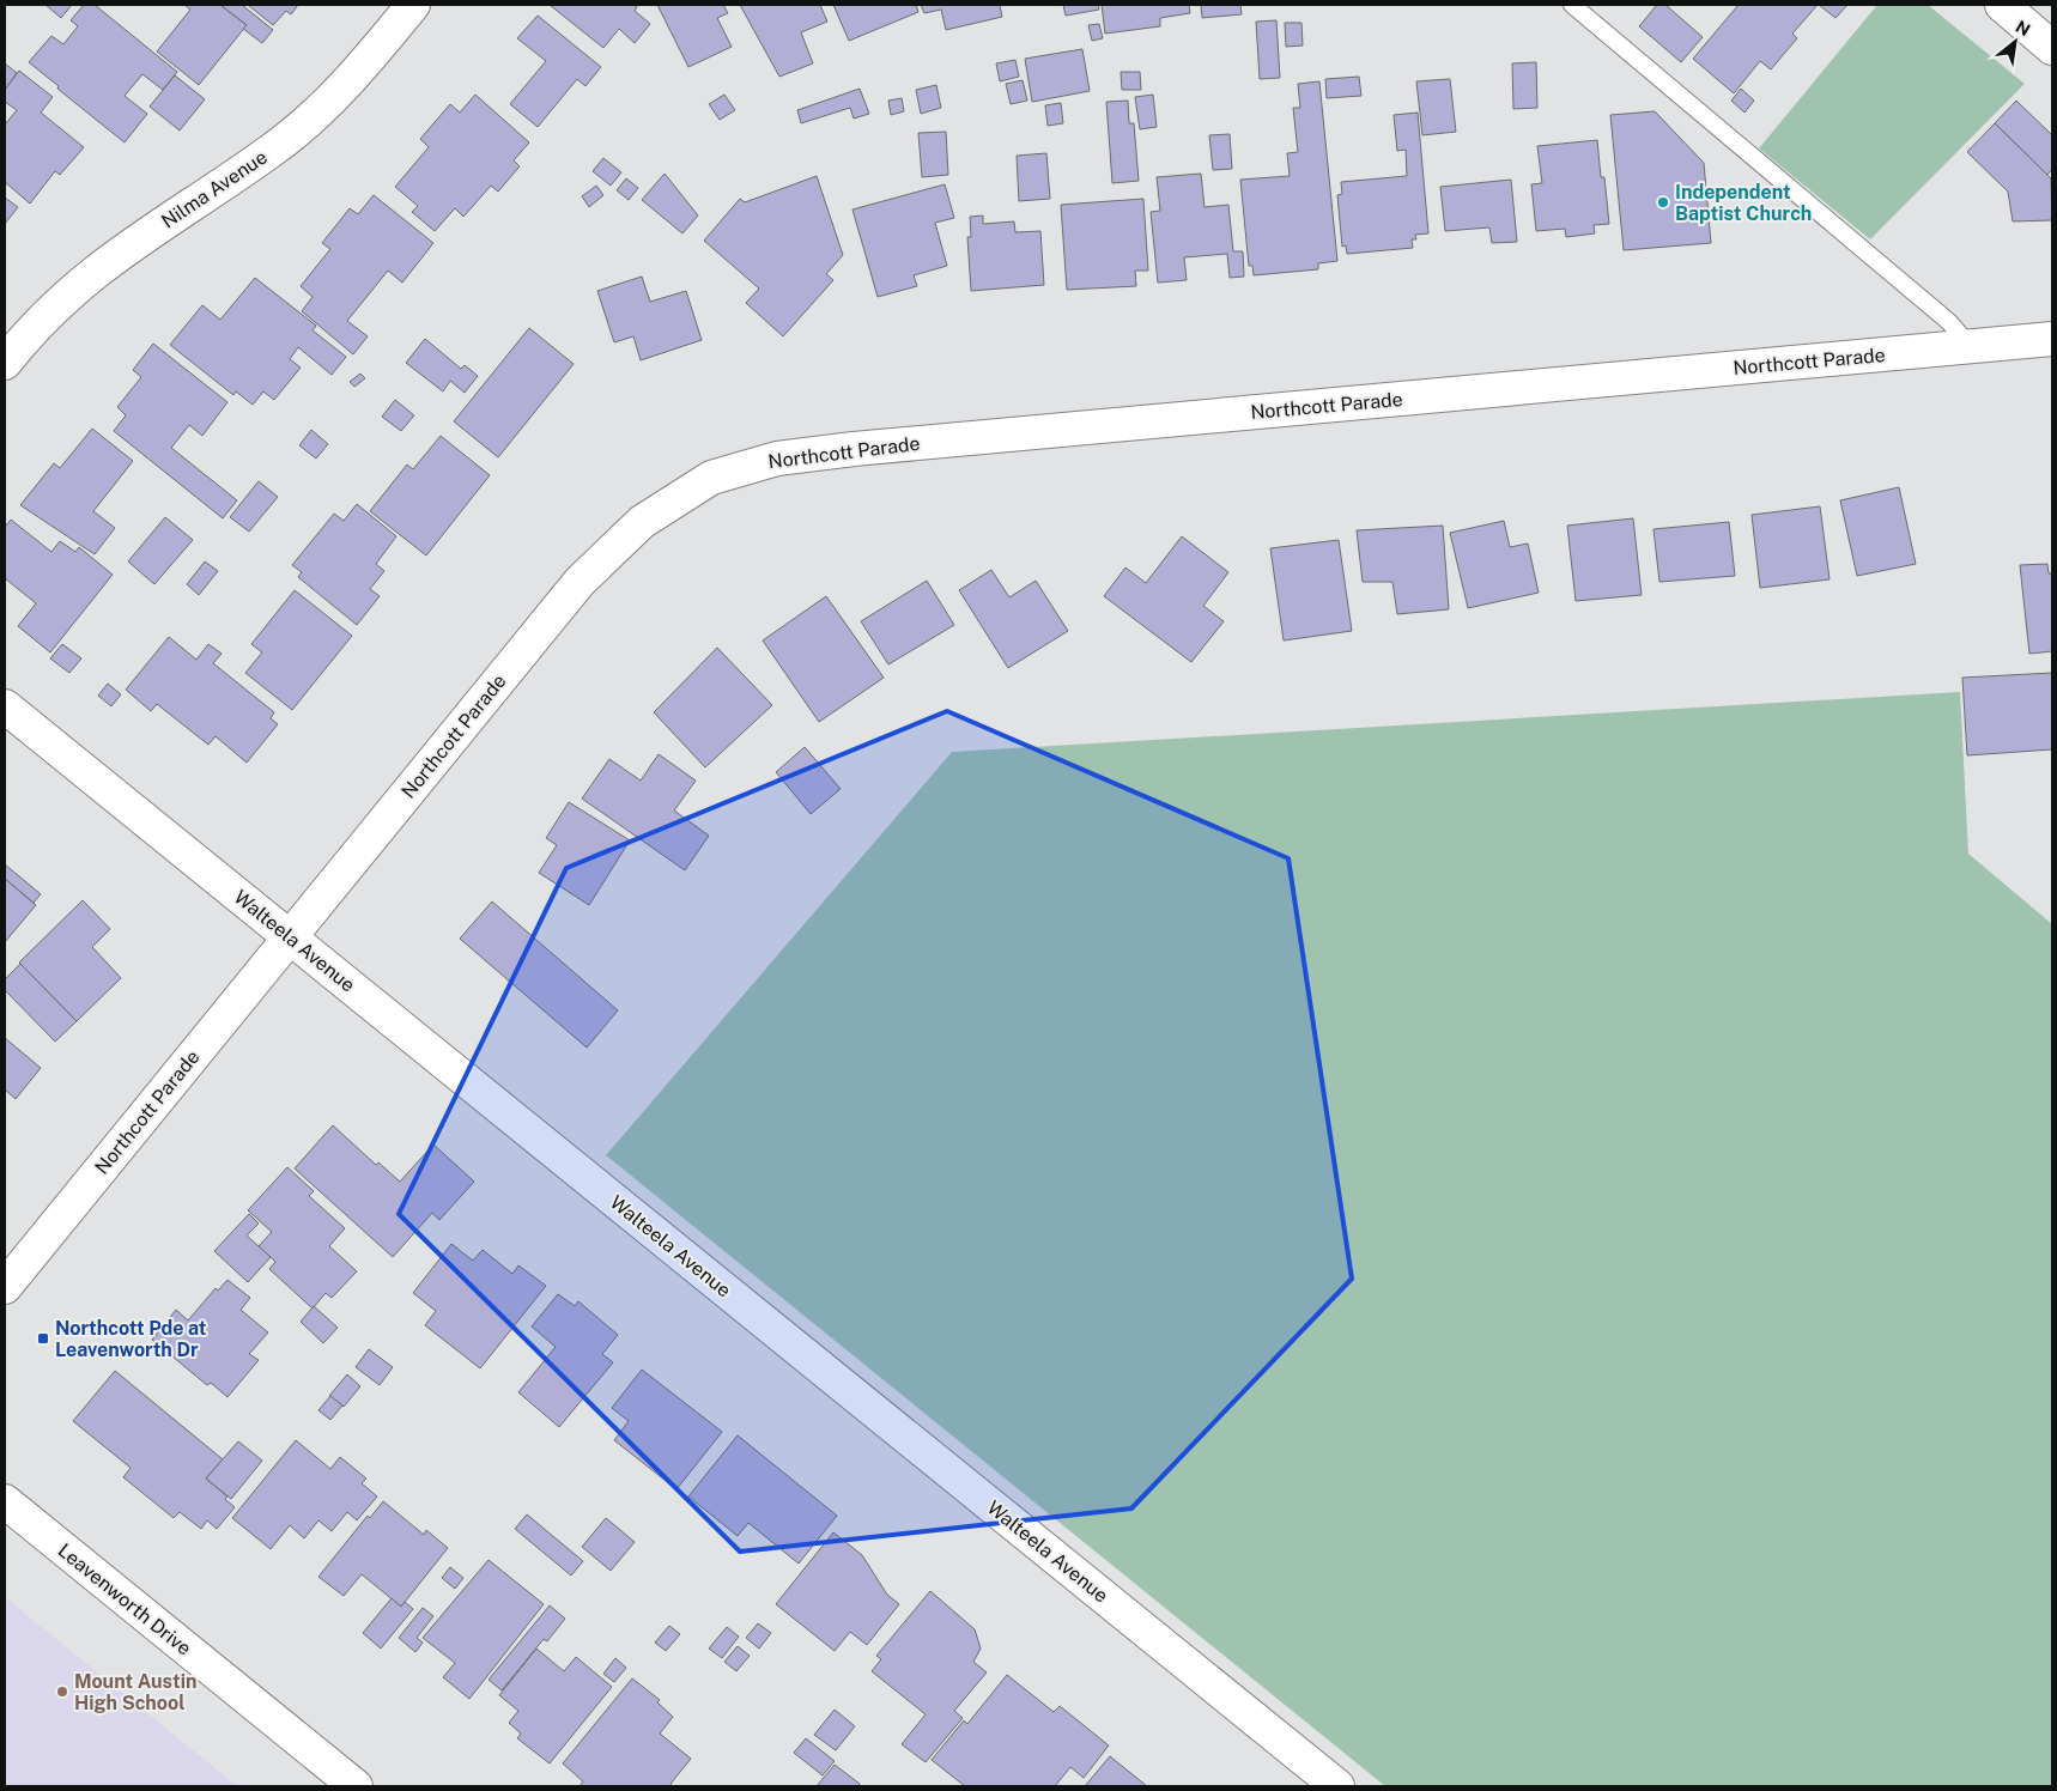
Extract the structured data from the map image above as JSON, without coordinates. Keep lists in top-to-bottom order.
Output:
{
  "streets": {
    "street": [
      "Nilma Avenue",
      "Northcott Parade",
      "Walteela Avenue",
      "Leavenworth Drive"
    ]
  },
  "crossings": [
    ["Northcott Parade", "Walteela Avenue"]
  ],
  "places": {
    "other": ["Independent Baptist Church", "Mount Austin High School"],
    "transit": ["Northcott Pde at Leavenworth Dr"]
  },
  "north": "top right"
}
